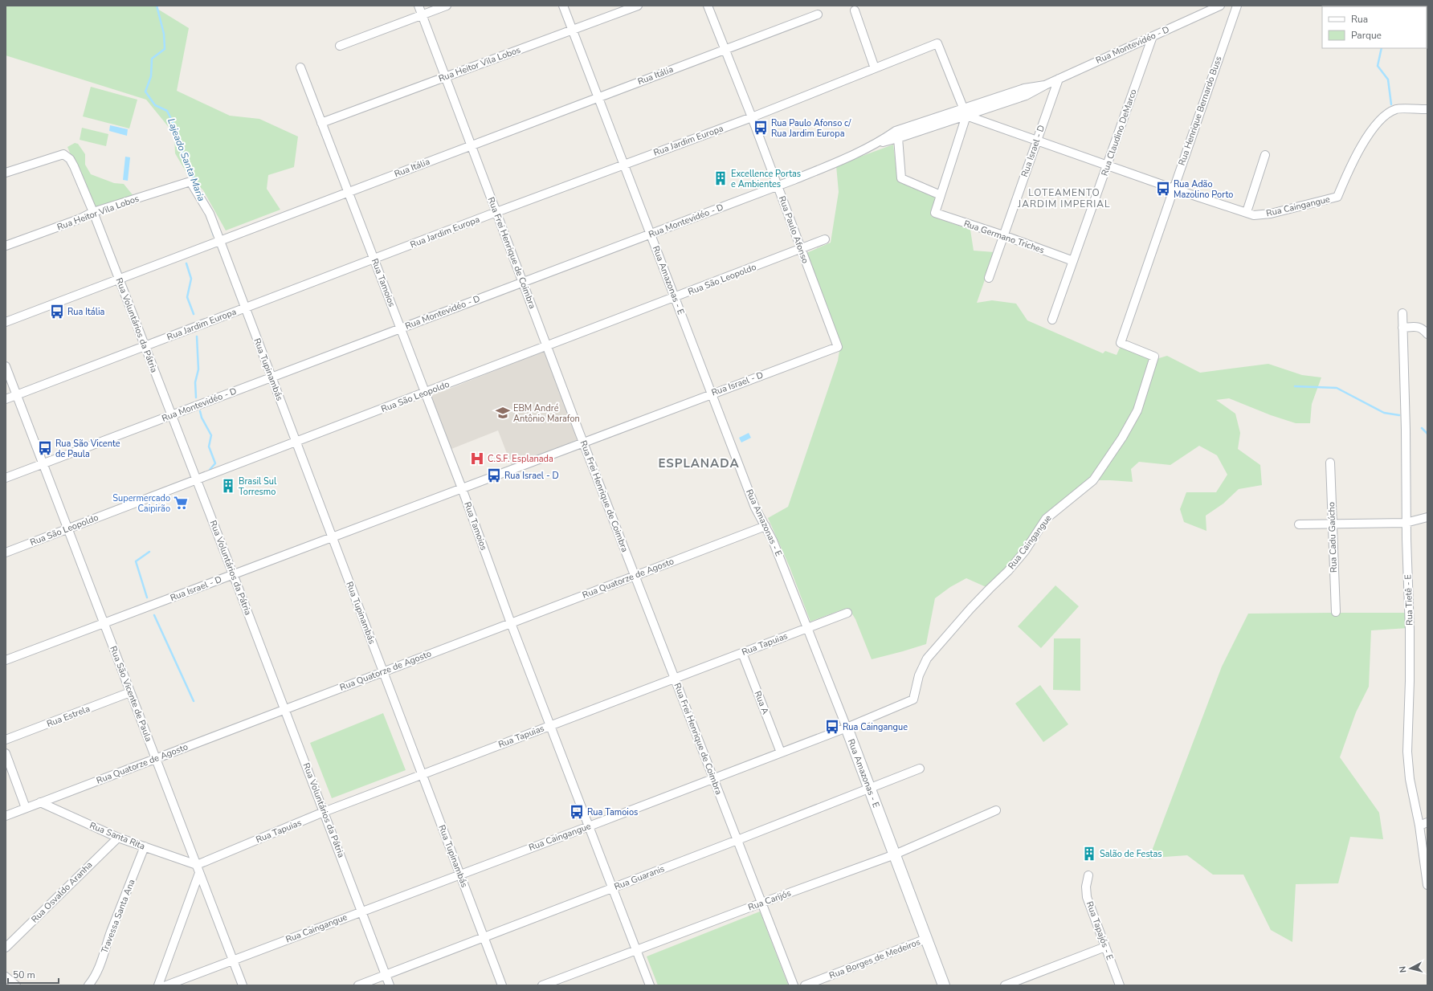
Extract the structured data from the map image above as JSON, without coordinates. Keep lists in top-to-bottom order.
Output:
{
  "streets": {
    "street": [
      "Rua Montevidéo - D",
      "Rua Heitor Vila Lobos",
      "Rua Itália",
      "Rua Henrique Bernardo Buss",
      "Rua Claudino DeMarco",
      "Rua Jardim Europa",
      "Rua Israel - D",
      "Rua Caingangue",
      "Rua Paulo Afonso",
      "Rua Germano Triches",
      "Rua Frei Henrique de Coimbra",
      "Rua São Leopoldo",
      "Rua Amazonas - E",
      "Rua Tamoios",
      "Rua Voluntários da Pátria",
      "Rua Tupinambás",
      "Rua Cadu Gaúcho",
      "Rua Quatorze de Agosto",
      "Rua Tietê - E",
      "Rua Tapuias",
      "Rua São Vicente de Paula",
      "Rua A",
      "Rua Estrela",
      "Rua Santa Rita",
      "Rua Guaranis",
      "Rua Osvaldo Aranha",
      "Rua Carijós",
      "Travessa Santa Ana",
      "Rua Tapajós - E",
      "Rua Borges de Medeiros"
    ]
  },
  "crossings": [
    ["Rua Montevidéo - D", "Rua Claudino DeMarco"],
    ["Rua Montevidéo - D", "Rua Jardim Europa"],
    ["Rua Montevidéo - D", "Rua Israel - D"],
    ["Rua Montevidéo - D", "Rua Paulo Afonso"],
    ["Rua Montevidéo - D", "Rua Frei Henrique de Coimbra"],
    ["Rua Montevidéo - D", "Rua Amazonas - E"],
    ["Rua Montevidéo - D", "Rua Tamoios"],
    ["Rua Montevidéo - D", "Rua Voluntários da Pátria"],
    ["Rua Montevidéo - D", "Rua Tupinambás"],
    ["Rua Montevidéo - D", "Rua São Vicente de Paula"],
    ["Rua Heitor Vila Lobos", "Rua Frei Henrique de Coimbra"],
    ["Rua Heitor Vila Lobos", "Rua Amazonas - E"],
    ["Rua Heitor Vila Lobos", "Rua Tamoios"],
    ["Rua Heitor Vila Lobos", "Rua Voluntários da Pátria"],
    ["Rua Heitor Vila Lobos", "Rua Tupinambás"],
    ["Rua Itália", "Rua Paulo Afonso"],
    ["Rua Itália", "Rua Frei Henrique de Coimbra"],
    ["Rua Itália", "Rua Amazonas - E"],
    ["Rua Itália", "Rua Tamoios"],
    ["Rua Itália", "Rua Voluntários da Pátria"],
    ["Rua Itália", "Rua Tupinambás"],
    ["Rua Henrique Bernardo Buss", "Rua Caingangue"],
    ["Rua Claudino DeMarco", "Rua Germano Triches"],
    ["Rua Jardim Europa", "Rua Paulo Afonso"],
    ["Rua Jardim Europa", "Rua Frei Henrique de Coimbra"],
    ["Rua Jardim Europa", "Rua Amazonas - E"],
    ["Rua Jardim Europa", "Rua Tamoios"],
    ["Rua Jardim Europa", "Rua Voluntários da Pátria"],
    ["Rua Jardim Europa", "Rua Tupinambás"],
    ["Rua Jardim Europa", "Rua São Vicente de Paula"],
    ["Rua Israel - D", "Rua Paulo Afonso"],
    ["Rua Israel - D", "Rua Germano Triches"],
    ["Rua Israel - D", "Rua Frei Henrique de Coimbra"],
    ["Rua Israel - D", "Rua Amazonas - E"],
    ["Rua Israel - D", "Rua Tamoios"],
    ["Rua Israel - D", "Rua Voluntários da Pátria"],
    ["Rua Israel - D", "Rua Tupinambás"],
    ["Rua Israel - D", "Rua São Vicente de Paula"],
    ["Rua Caingangue", "Rua Frei Henrique de Coimbra"],
    ["Rua Caingangue", "Rua Amazonas - E"],
    ["Rua Caingangue", "Rua Tamoios"],
    ["Rua Caingangue", "Rua Voluntários da Pátria"],
    ["Rua Caingangue", "Rua Tupinambás"],
    ["Rua Caingangue", "Rua São Vicente de Paula"],
    ["Rua Caingangue", "Rua A"],
    ["Rua Paulo Afonso", "Rua São Leopoldo"],
    ["Rua Frei Henrique de Coimbra", "Rua São Leopoldo"],
    ["Rua Frei Henrique de Coimbra", "Rua Quatorze de Agosto"],
    ["Rua Frei Henrique de Coimbra", "Rua Tapuias"],
    ["Rua Frei Henrique de Coimbra", "Rua Guaranis"],
    ["Rua Frei Henrique de Coimbra", "Rua Carijós"],
    ["Rua São Leopoldo", "Rua Amazonas - E"],
    ["Rua São Leopoldo", "Rua Tamoios"],
    ["Rua São Leopoldo", "Rua Voluntários da Pátria"],
    ["Rua São Leopoldo", "Rua Tupinambás"],
    ["Rua São Leopoldo", "Rua São Vicente de Paula"],
    ["Rua Amazonas - E", "Rua Quatorze de Agosto"],
    ["Rua Amazonas - E", "Rua Tapuias"],
    ["Rua Amazonas - E", "Rua Guaranis"],
    ["Rua Amazonas - E", "Rua Carijós"],
    ["Rua Amazonas - E", "Rua Borges de Medeiros"],
    ["Rua Tamoios", "Rua Quatorze de Agosto"],
    ["Rua Tamoios", "Rua Tapuias"],
    ["Rua Tamoios", "Rua Guaranis"],
    ["Rua Tamoios", "Rua Carijós"],
    ["Rua Voluntários da Pátria", "Rua Quatorze de Agosto"],
    ["Rua Voluntários da Pátria", "Rua Tapuias"],
    ["Rua Voluntários da Pátria", "Rua Guaranis"],
    ["Rua Tupinambás", "Rua Quatorze de Agosto"],
    ["Rua Tupinambás", "Rua Tapuias"],
    ["Rua Tupinambás", "Rua Guaranis"],
    ["Rua Quatorze de Agosto", "Rua São Vicente de Paula"],
    ["Rua Quatorze de Agosto", "Rua Santa Rita"],
    ["Rua Tapuias", "Rua São Vicente de Paula"],
    ["Rua Tapuias", "Rua A"],
    ["Rua Tapuias", "Rua Santa Rita"],
    ["Rua São Vicente de Paula", "Rua Estrela"],
    ["Rua São Vicente de Paula", "Rua Santa Rita"],
    ["Rua Santa Rita", "Rua Osvaldo Aranha"],
    ["Rua Santa Rita", "Travessa Santa Ana"]
  ],
  "districts": ["LOTEAMENTO JARDIM IMPERIAL", "ESPLANADA"],
  "water": ["Lajeado Santa Maria"],
  "places": {
    "bus stop": [
      "Rua Paulo Afonso c/ Rua Jardim Europa",
      "Rua Adão Mazolino Porto",
      "Rua Itália",
      "Rua São Vicente de Paula",
      "Rua Israel - D",
      "Rua Caingangue",
      "Rua Tamoios"
    ],
    "building": ["Excellence Portas e Ambientes", "Brasil Sul Torresmo", "Salão de Festas"],
    "school or university": ["EBM André Antônio Marafon"],
    "hospital": ["C.S.F. Esplanada"],
    "supermarket": ["Supermercado Caipirão"]
  },
  "legend": ["Rua", "Parque"],
  "scale_bar": "50 m",
  "north": "left"
}
